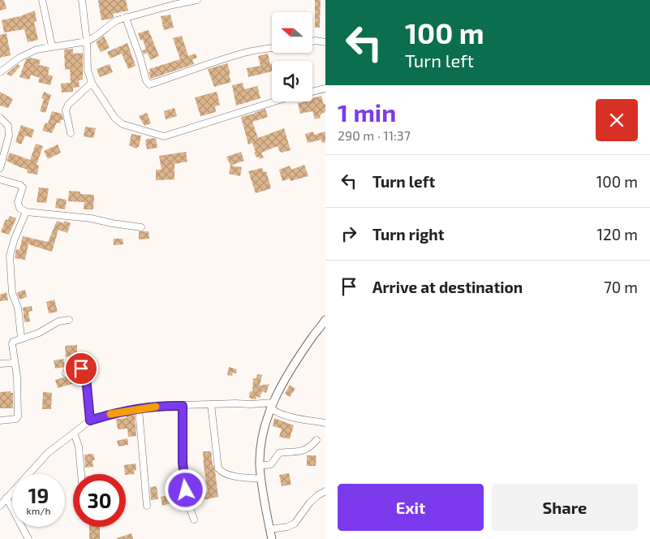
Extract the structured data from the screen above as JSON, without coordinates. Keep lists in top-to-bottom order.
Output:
{
  "north": "left",
  "page": {
    "turn": ["100 m", "Turn left"],
    "heading": ["1 min", "290 m · 11:37"],
    "list": [
      {
        "name": "Turn left",
        "value": "100 m"
      },
      {
        "name": "Turn right",
        "value": "120 m"
      },
      {
        "name": "Arrive at destination",
        "value": "70 m"
      }
    ],
    "speed": "19 km/h",
    "limit": "30",
    "buttons": ["Exit", "Share"]
  }
}
